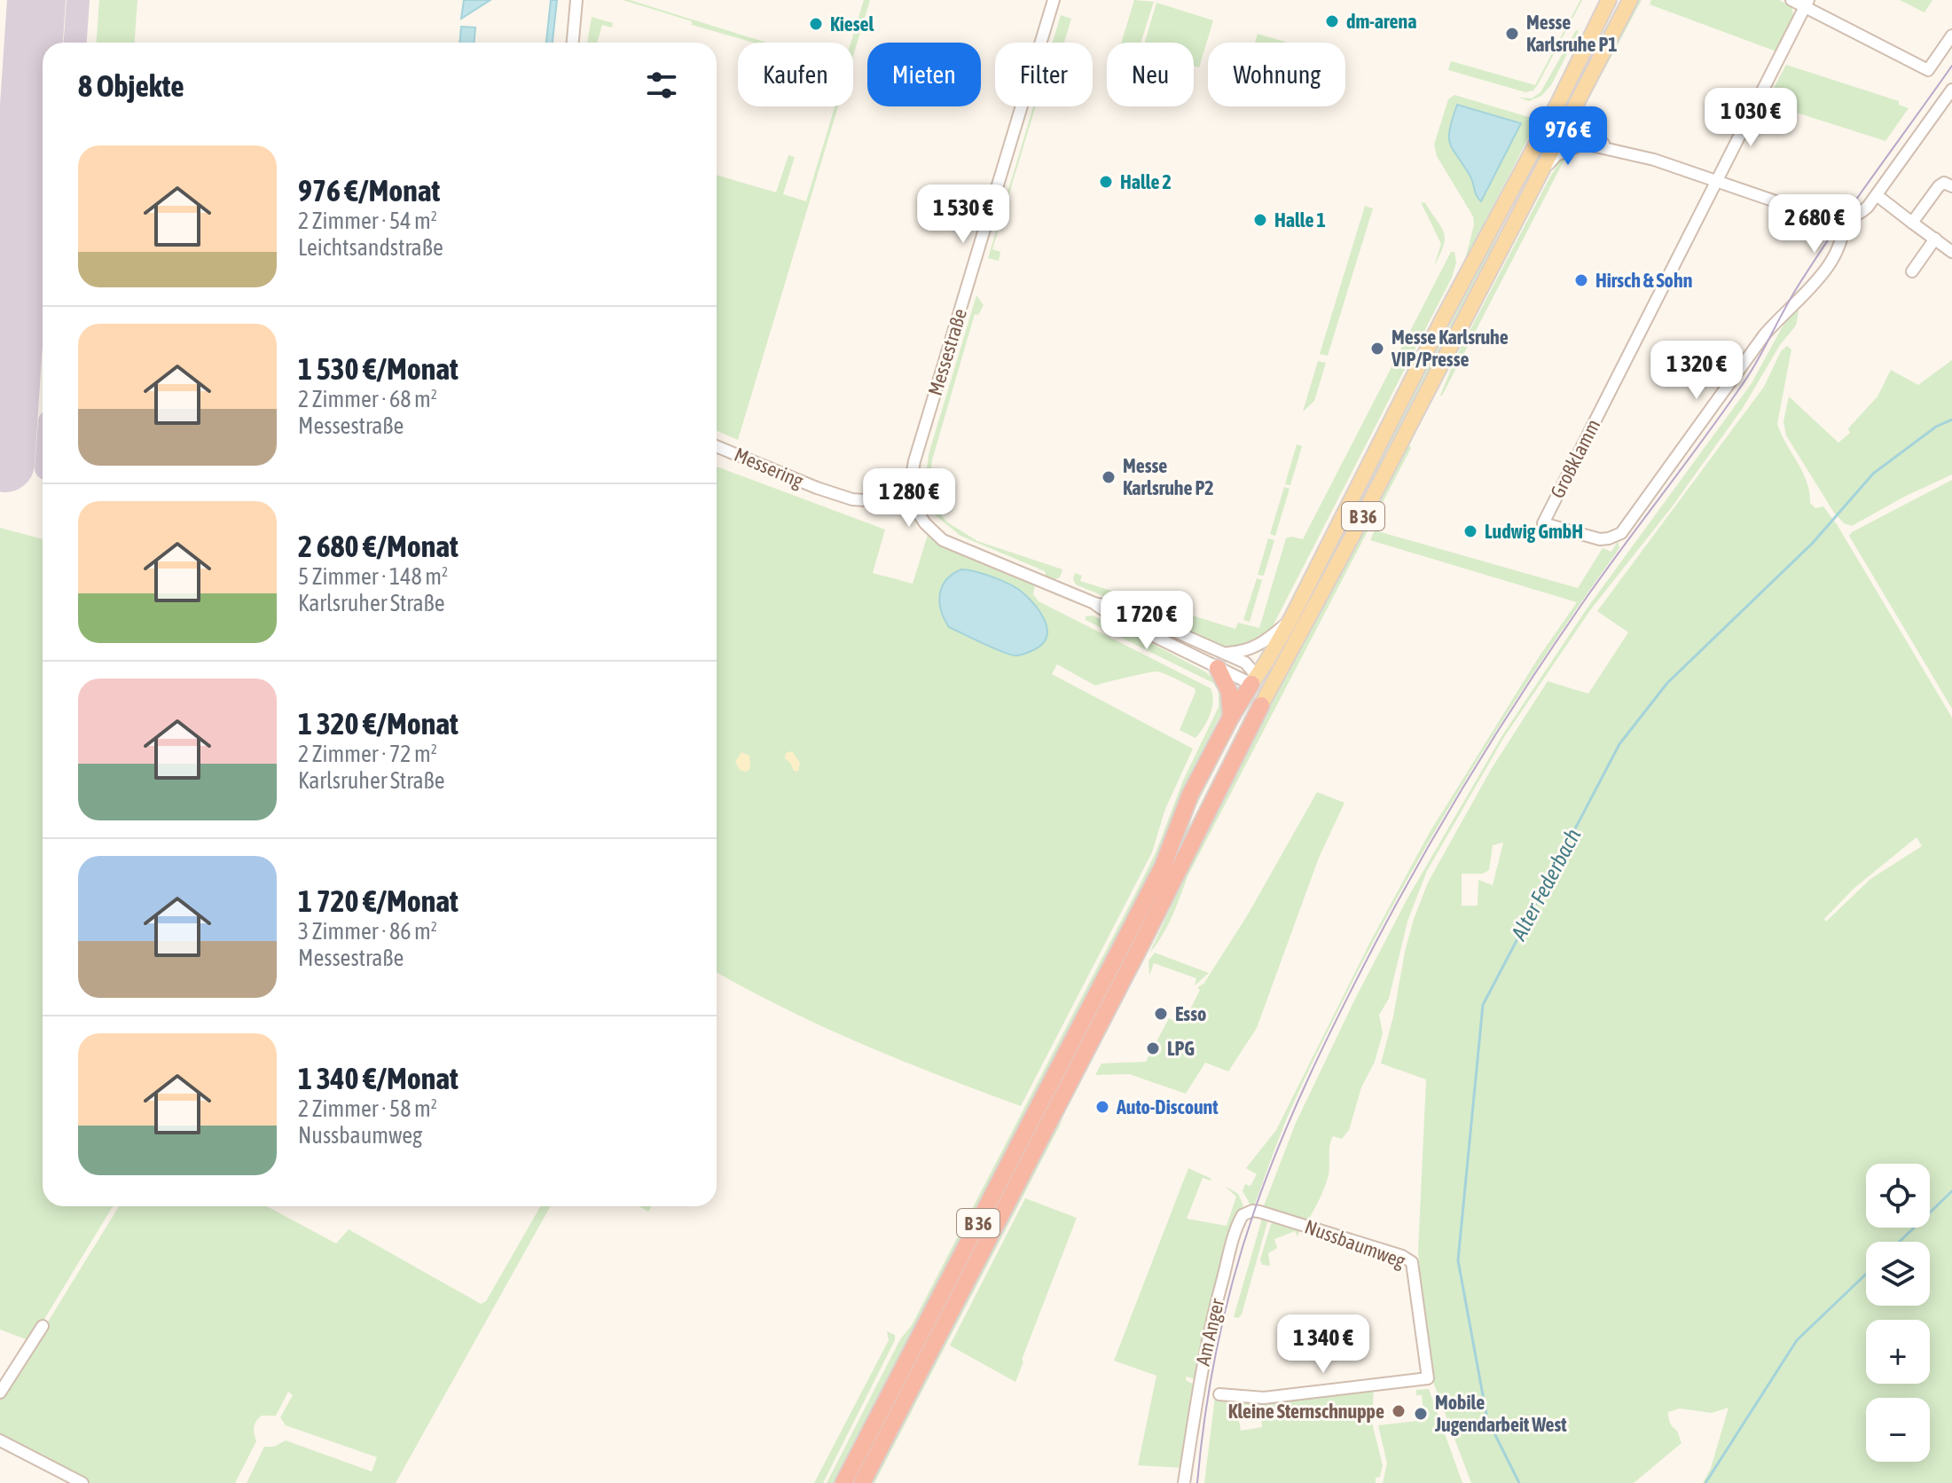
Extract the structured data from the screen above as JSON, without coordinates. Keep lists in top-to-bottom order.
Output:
{
  "streets": {
    "highway": ["B 36"],
    "street": [
      "Messestraße",
      "Großklamm",
      "Messering",
      "Nussbaumweg",
      "Am Anger"
    ]
  },
  "crossings": [
    ["Messestraße", "Messering"],
    ["Messestraße", "B 36"],
    ["Nussbaumweg", "Am Anger"]
  ],
  "water": ["Alter Federbach"],
  "places": [
    "dm-arena",
    "Kiesel",
    "Messe Karlsruhe P1",
    "Halle 2",
    "Halle 1",
    "Hirsch & Sohn",
    "Messe Karlsruhe VIP/Presse",
    "Messe Karlsruhe P2",
    "Ludwig GmbH",
    "Esso",
    "LPG",
    "Auto-Discount",
    "Kleine Sternschnuppe",
    "Mobile Jugendarbeit West"
  ],
  "page": {
    "chip": [
      "Kaufen",
      "Mieten",
      "Filter",
      "Neu",
      "Wohnung"
    ],
    "heading": "8 Objekte",
    "price": [
      "1 030 €",
      "976 €",
      "1 530 €",
      "2 680 €",
      "1 320 €",
      "1 280 €",
      "1 720 €",
      "1 340 €"
    ],
    "list": [
      {
        "name": "976 €/Monat",
        "note": "2 Zimmer · 54 m² · Leichtsandstraße"
      },
      {
        "name": "1 530 €/Monat",
        "note": "2 Zimmer · 68 m² · Messestraße"
      },
      {
        "name": "2 680 €/Monat",
        "note": "5 Zimmer · 148 m² · Karlsruher Straße"
      },
      {
        "name": "1 320 €/Monat",
        "note": "2 Zimmer · 72 m² · Karlsruher Straße"
      },
      {
        "name": "1 720 €/Monat",
        "note": "3 Zimmer · 86 m² · Messestraße"
      },
      {
        "name": "1 340 €/Monat",
        "note": "2 Zimmer · 58 m² · Nussbaumweg"
      }
    ],
    "map_buttons": ["+", "−"]
  }
}
